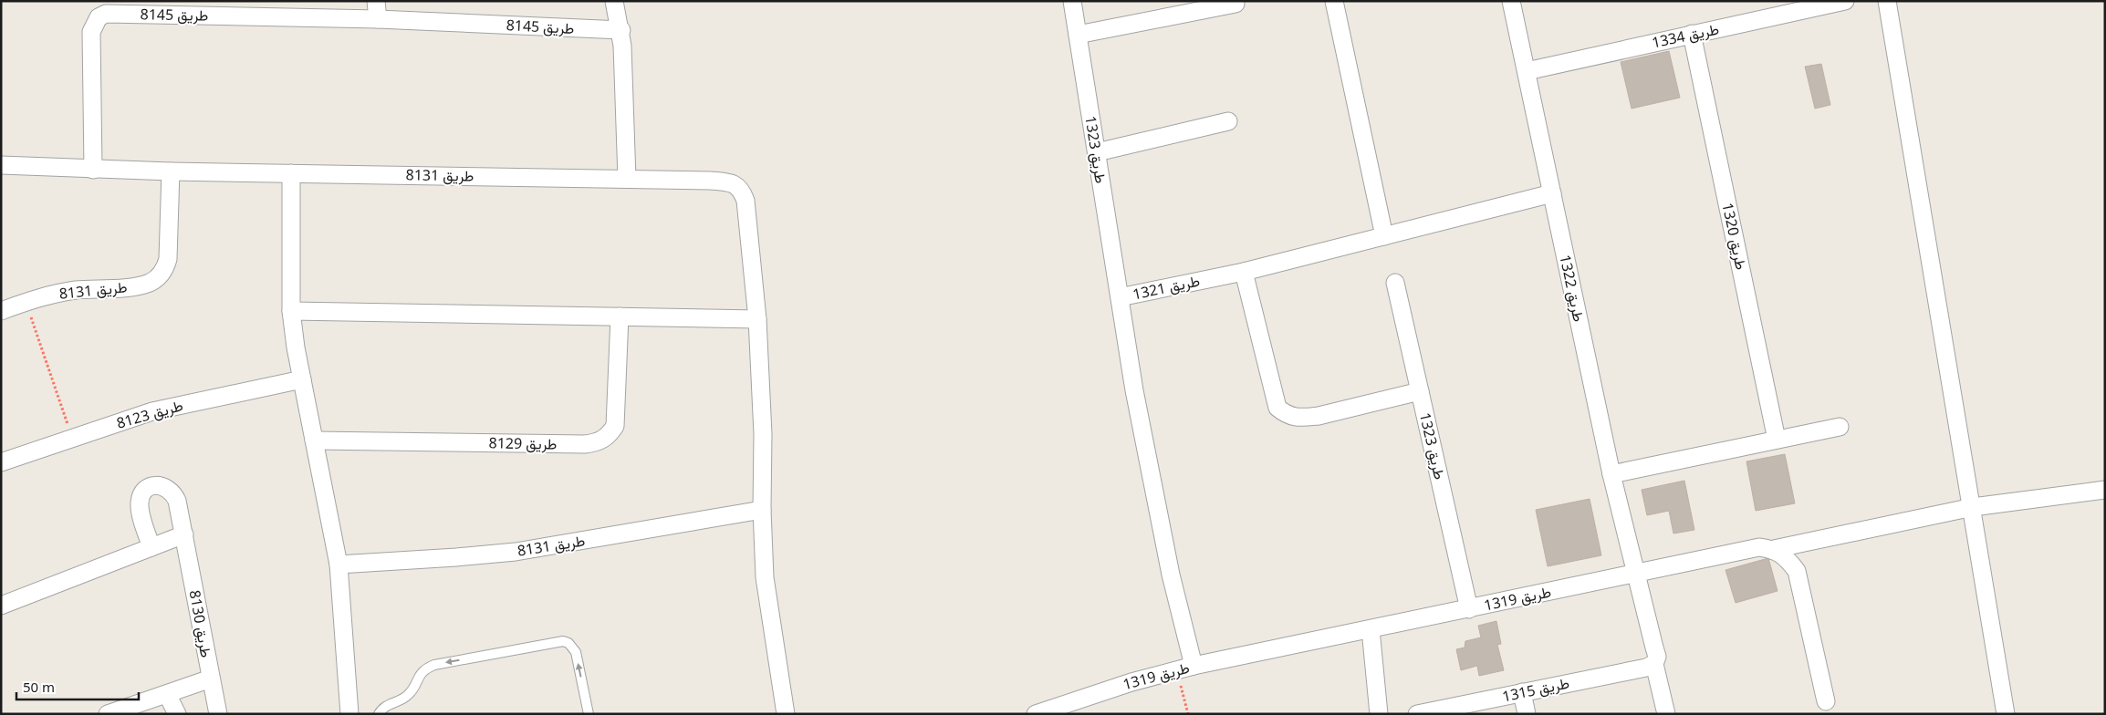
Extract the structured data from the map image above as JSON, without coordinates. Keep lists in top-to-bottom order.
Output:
{
  "streets": {
    "street": [
      "طريق 8145",
      "طريق 1334",
      "طريق 1323",
      "طريق 8131",
      "طريق 1320",
      "طريق 1321",
      "طريق 1322",
      "طريق 8123",
      "طريق 8129",
      "طريق 1319",
      "طريق 8130",
      "طريق 1315"
    ]
  },
  "crossings": [
    ["طريق 8145", "طريق 8131"],
    ["طريق 1334", "طريق 1320"],
    ["طريق 1334", "طريق 1322"],
    ["طريق 1323", "طريق 1321"],
    ["طريق 1323", "طريق 1319"],
    ["طريق 1321", "طريق 1322"],
    ["طريق 1321", "طريق 1319"],
    ["طريق 1322", "طريق 1319"],
    ["طريق 1322", "طريق 1315"]
  ],
  "scale_bar": "50 m"
}
